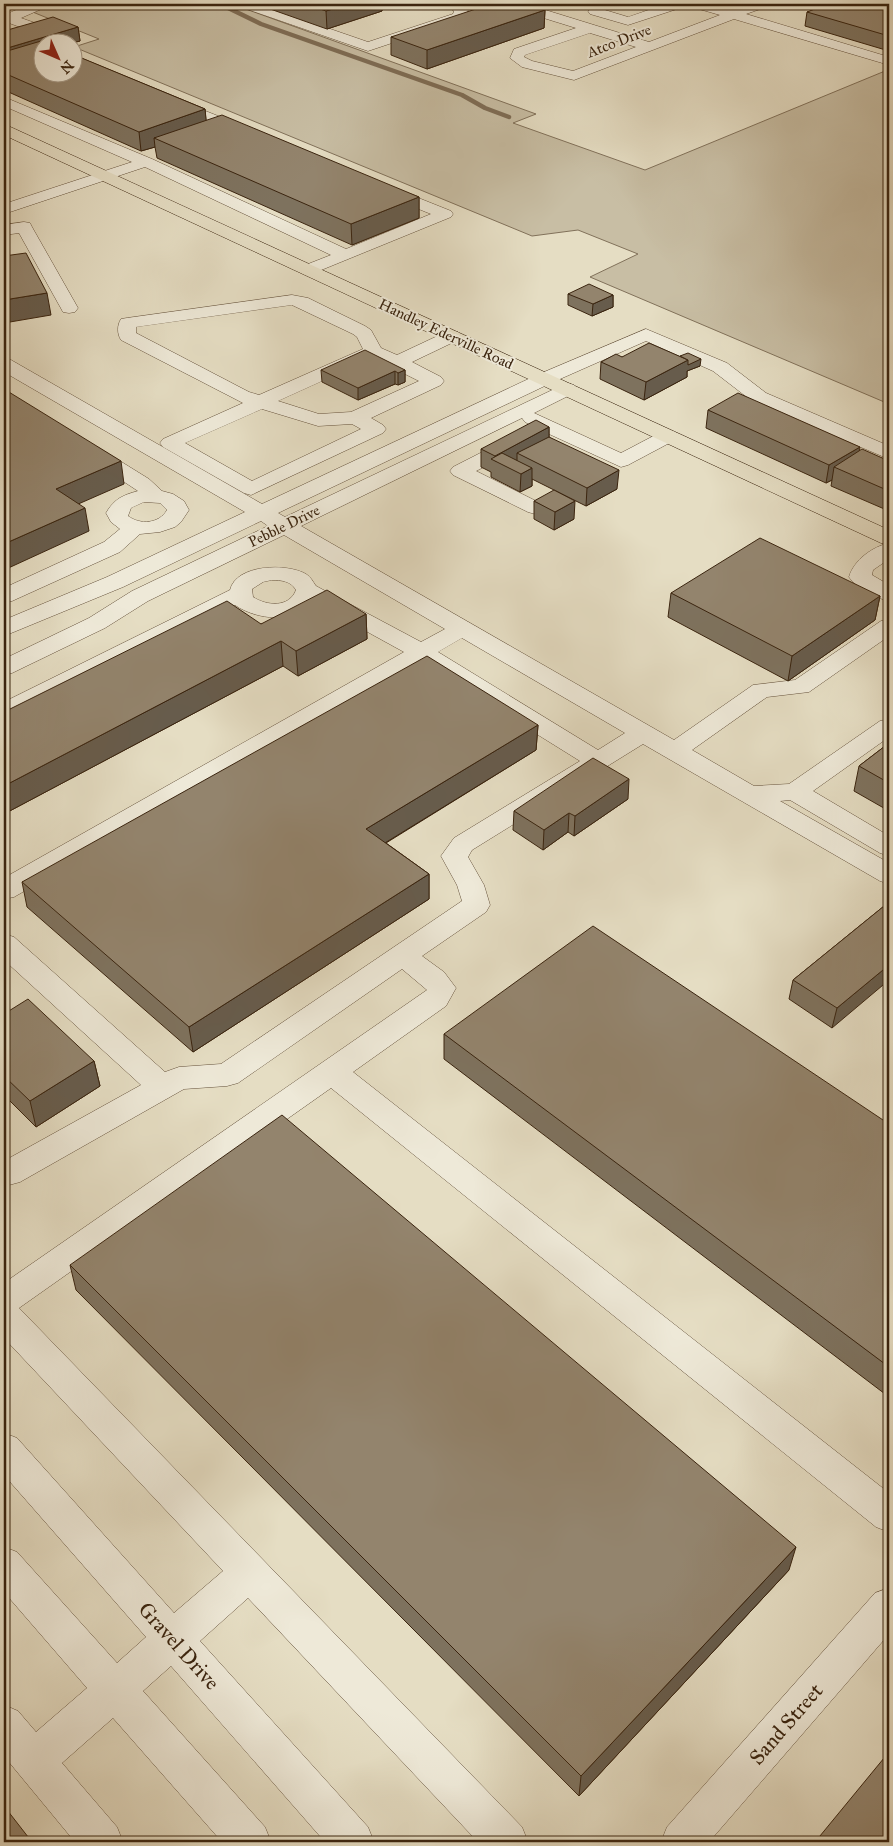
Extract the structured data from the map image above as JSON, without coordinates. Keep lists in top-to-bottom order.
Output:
{
  "streets": {
    "main road": ["Handley Ederville Road"],
    "street": [
      "Atco Drive",
      "Pebble Drive",
      "Gravel Drive",
      "Sand Street"
    ]
  },
  "crossings": [
    ["Handley Ederville Road", "Pebble Drive"]
  ],
  "north": "bottom right"
}
